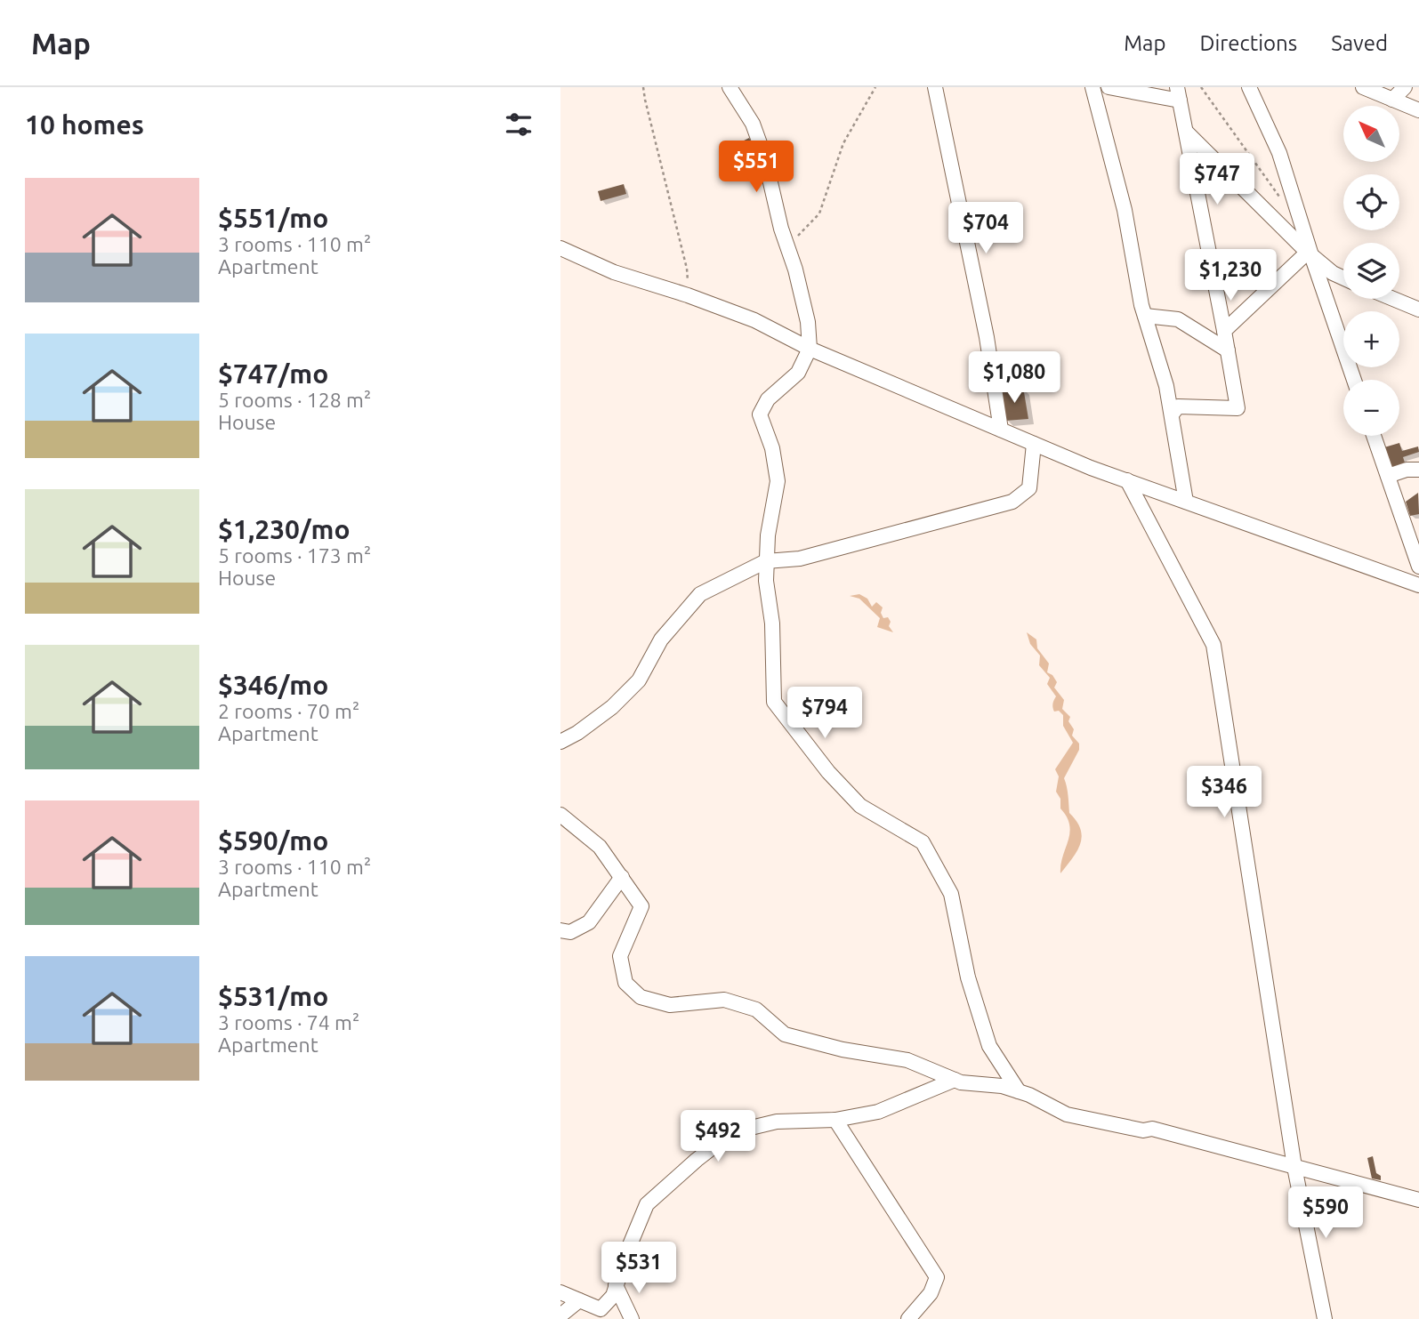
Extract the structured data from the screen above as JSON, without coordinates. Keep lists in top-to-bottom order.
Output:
{
  "north": "top left",
  "page": {
    "header": "Map",
    "nav": ["Map", "Directions", "Saved"],
    "heading": "10 homes",
    "map_buttons": ["+", "−"],
    "price": [
      "$551",
      "$747",
      "$704",
      "$1,230",
      "$1,080",
      "$794",
      "$346",
      "$492",
      "$590",
      "$531"
    ],
    "list": [
      {
        "name": "$551/mo",
        "note": "3 rooms · 110 m² · Apartment"
      },
      {
        "name": "$747/mo",
        "note": "5 rooms · 128 m² · House"
      },
      {
        "name": "$1,230/mo",
        "note": "5 rooms · 173 m² · House"
      },
      {
        "name": "$346/mo",
        "note": "2 rooms · 70 m² · Apartment"
      },
      {
        "name": "$590/mo",
        "note": "3 rooms · 110 m² · Apartment"
      },
      {
        "name": "$531/mo",
        "note": "3 rooms · 74 m² · Apartment"
      }
    ]
  }
}
